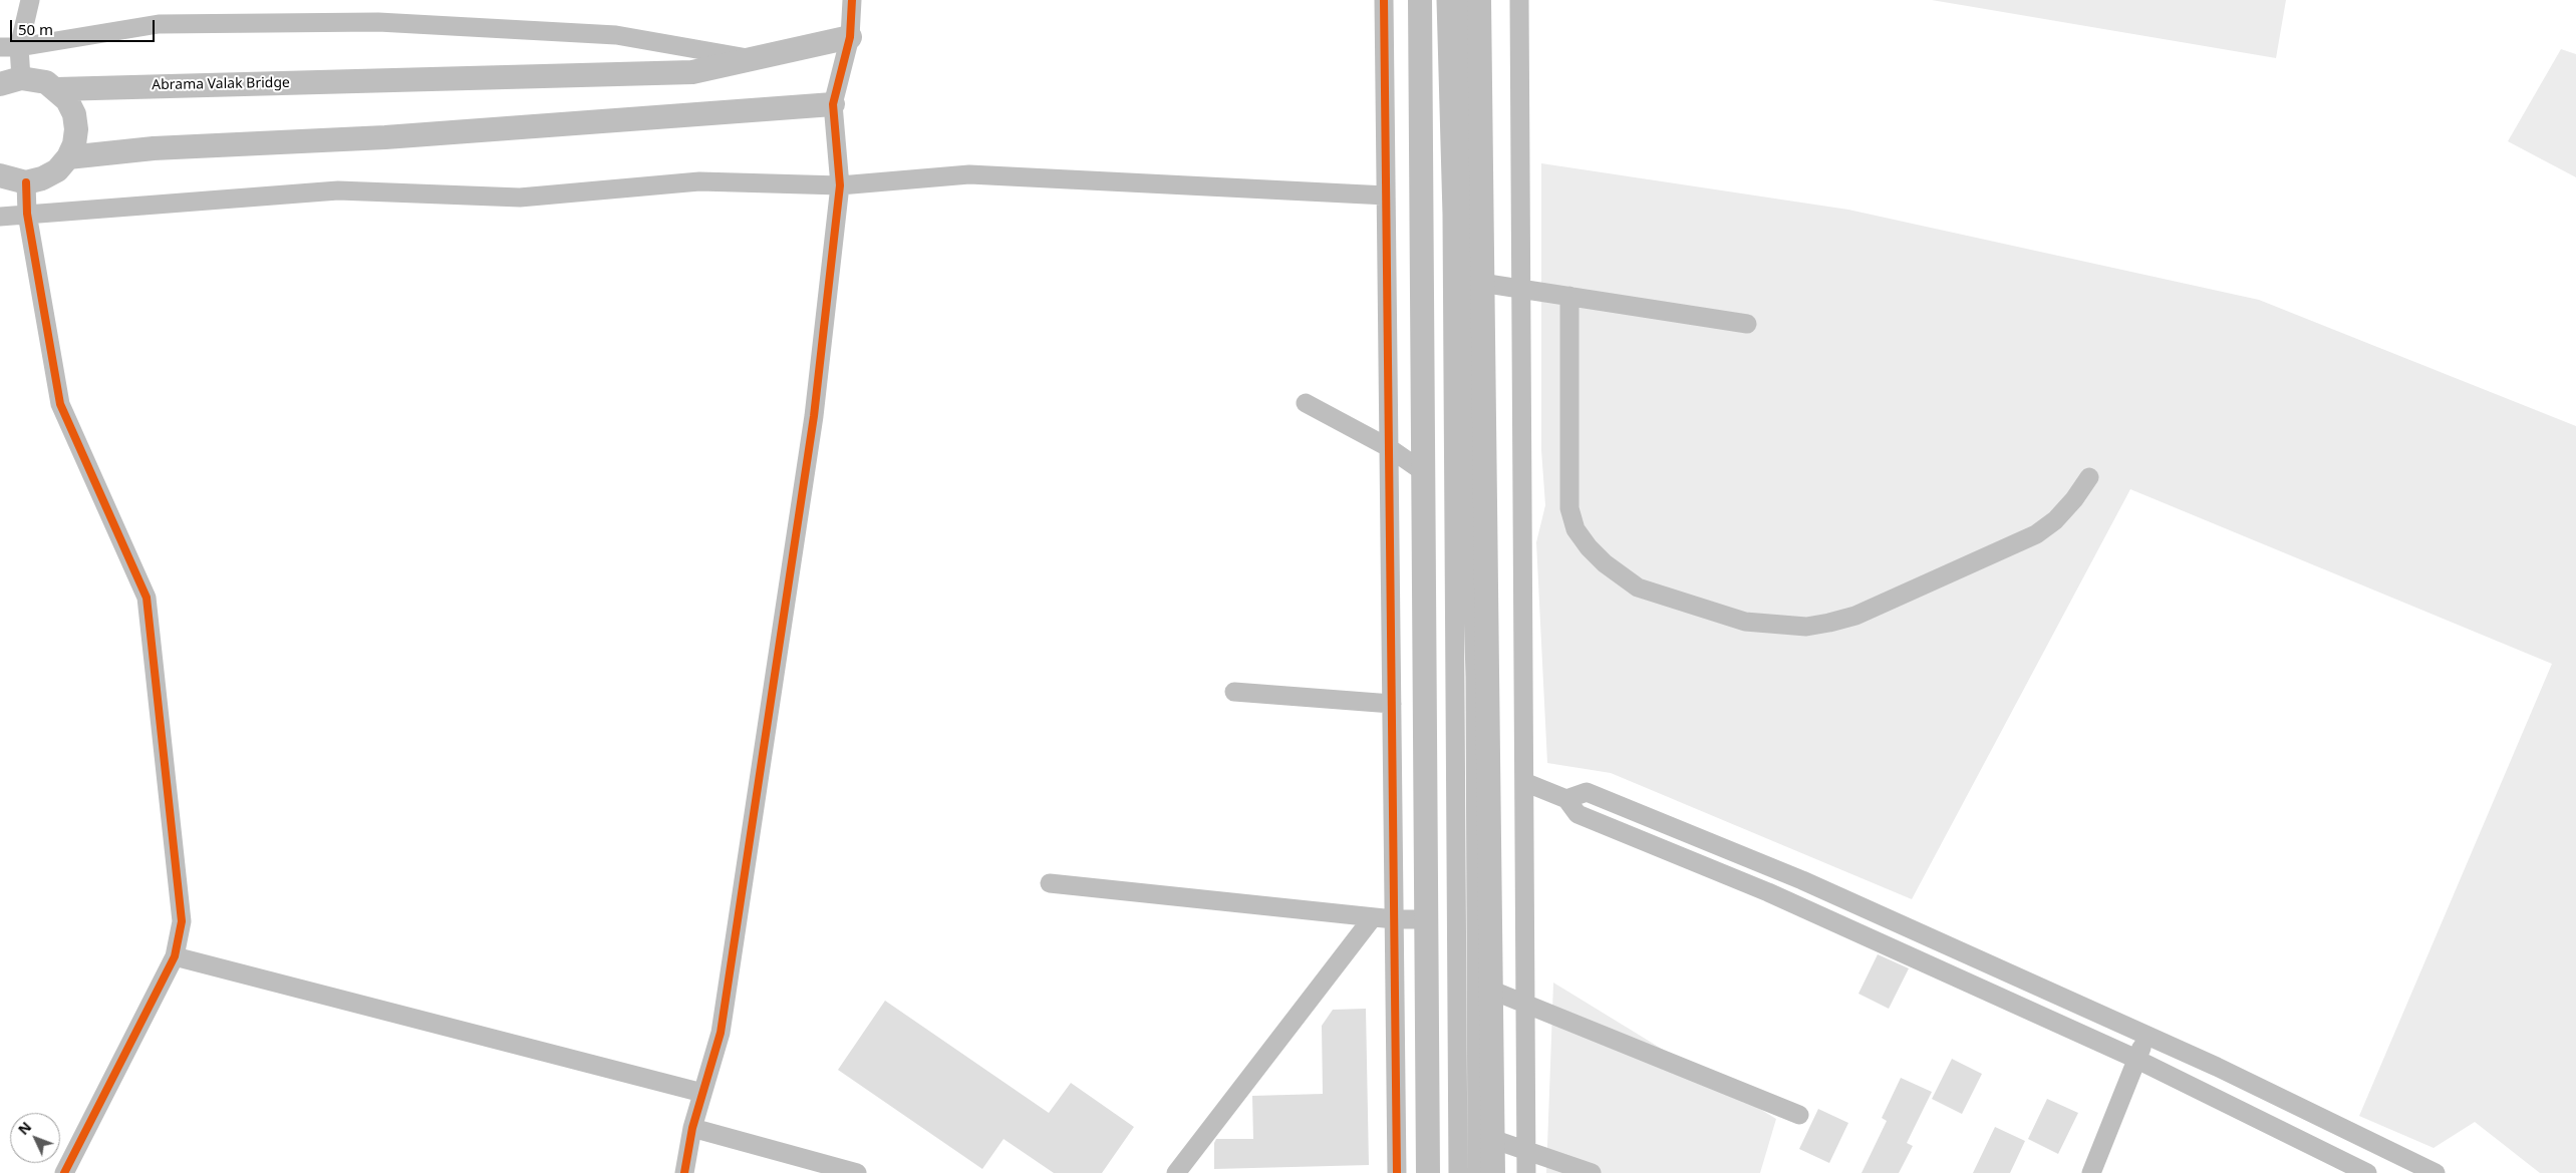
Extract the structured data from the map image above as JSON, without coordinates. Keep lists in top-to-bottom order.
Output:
{
  "streets": {
    "main road": ["Abrama Valak Bridge"]
  },
  "scale_bar": "50 m",
  "north": "top left"
}
